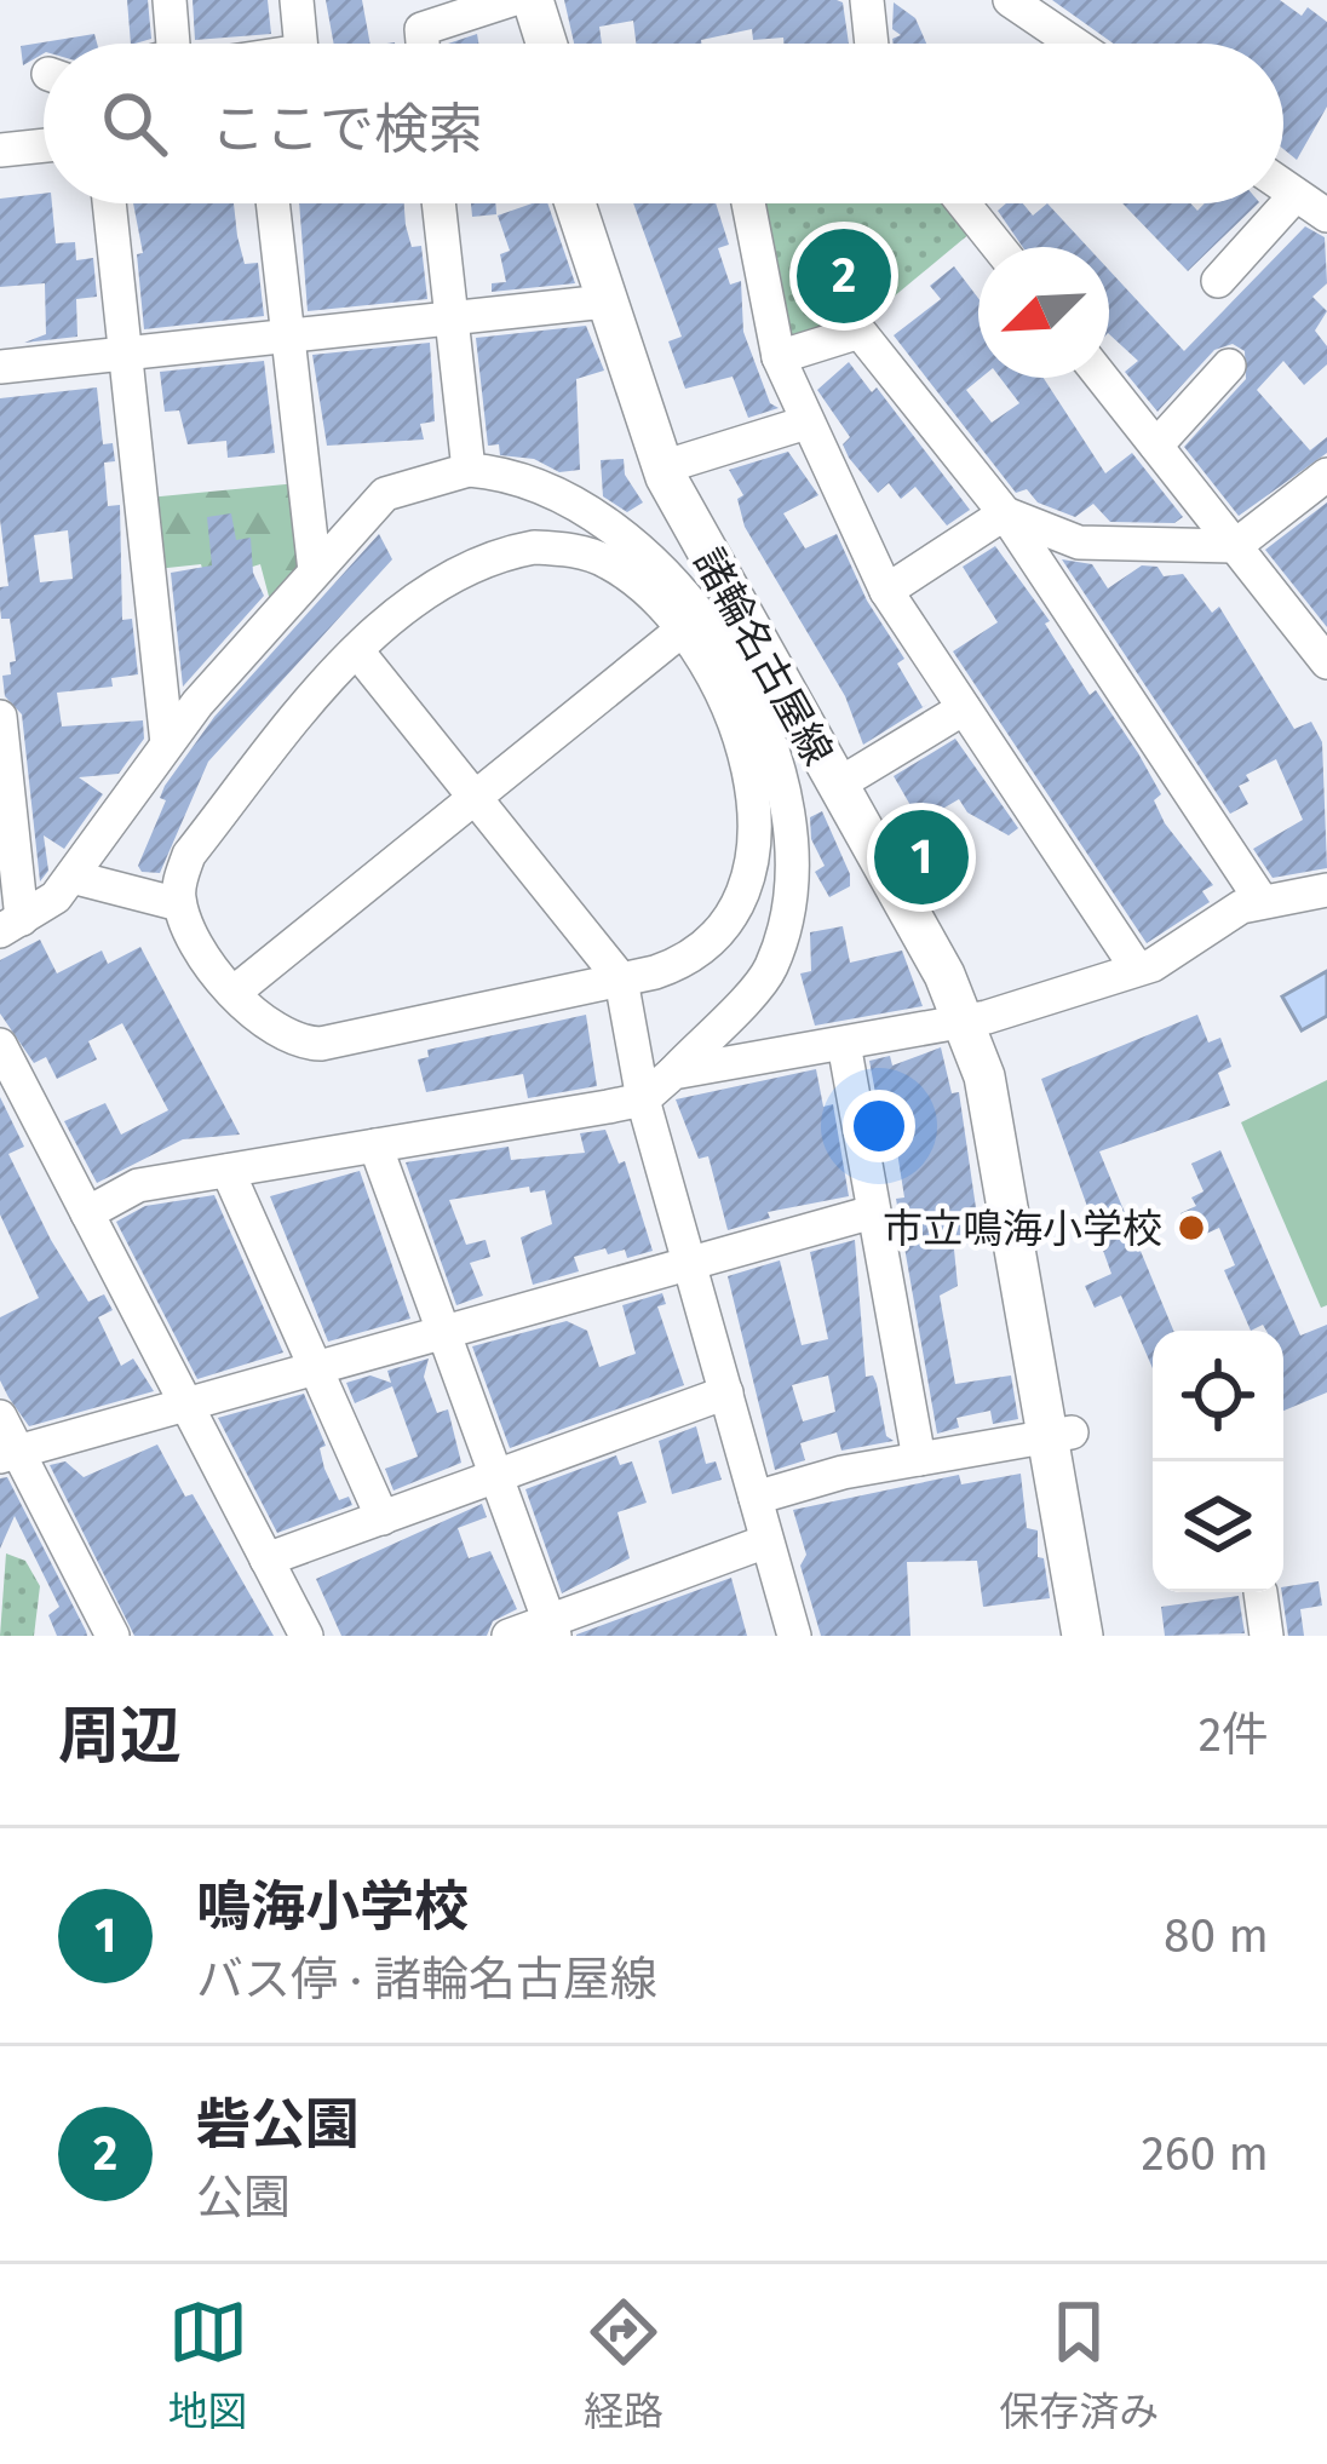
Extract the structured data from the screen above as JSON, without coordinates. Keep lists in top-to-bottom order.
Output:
{
  "streets": {
    "main road": ["諸輪名古屋線"]
  },
  "places": ["市立鳴海小学校"],
  "north": "bottom left",
  "page": {
    "search": "ここで検索",
    "pins": ["2", "1"],
    "heading": ["周辺", "2件"],
    "list": [
      {
        "mark": "1",
        "name": "鳴海小学校",
        "note": "バス停 · 諸輪名古屋線",
        "value": "80 m"
      },
      {
        "mark": "2",
        "name": "砦公園",
        "note": "公園",
        "value": "260 m"
      }
    ],
    "nav": ["地図", "経路", "保存済み"]
  }
}
